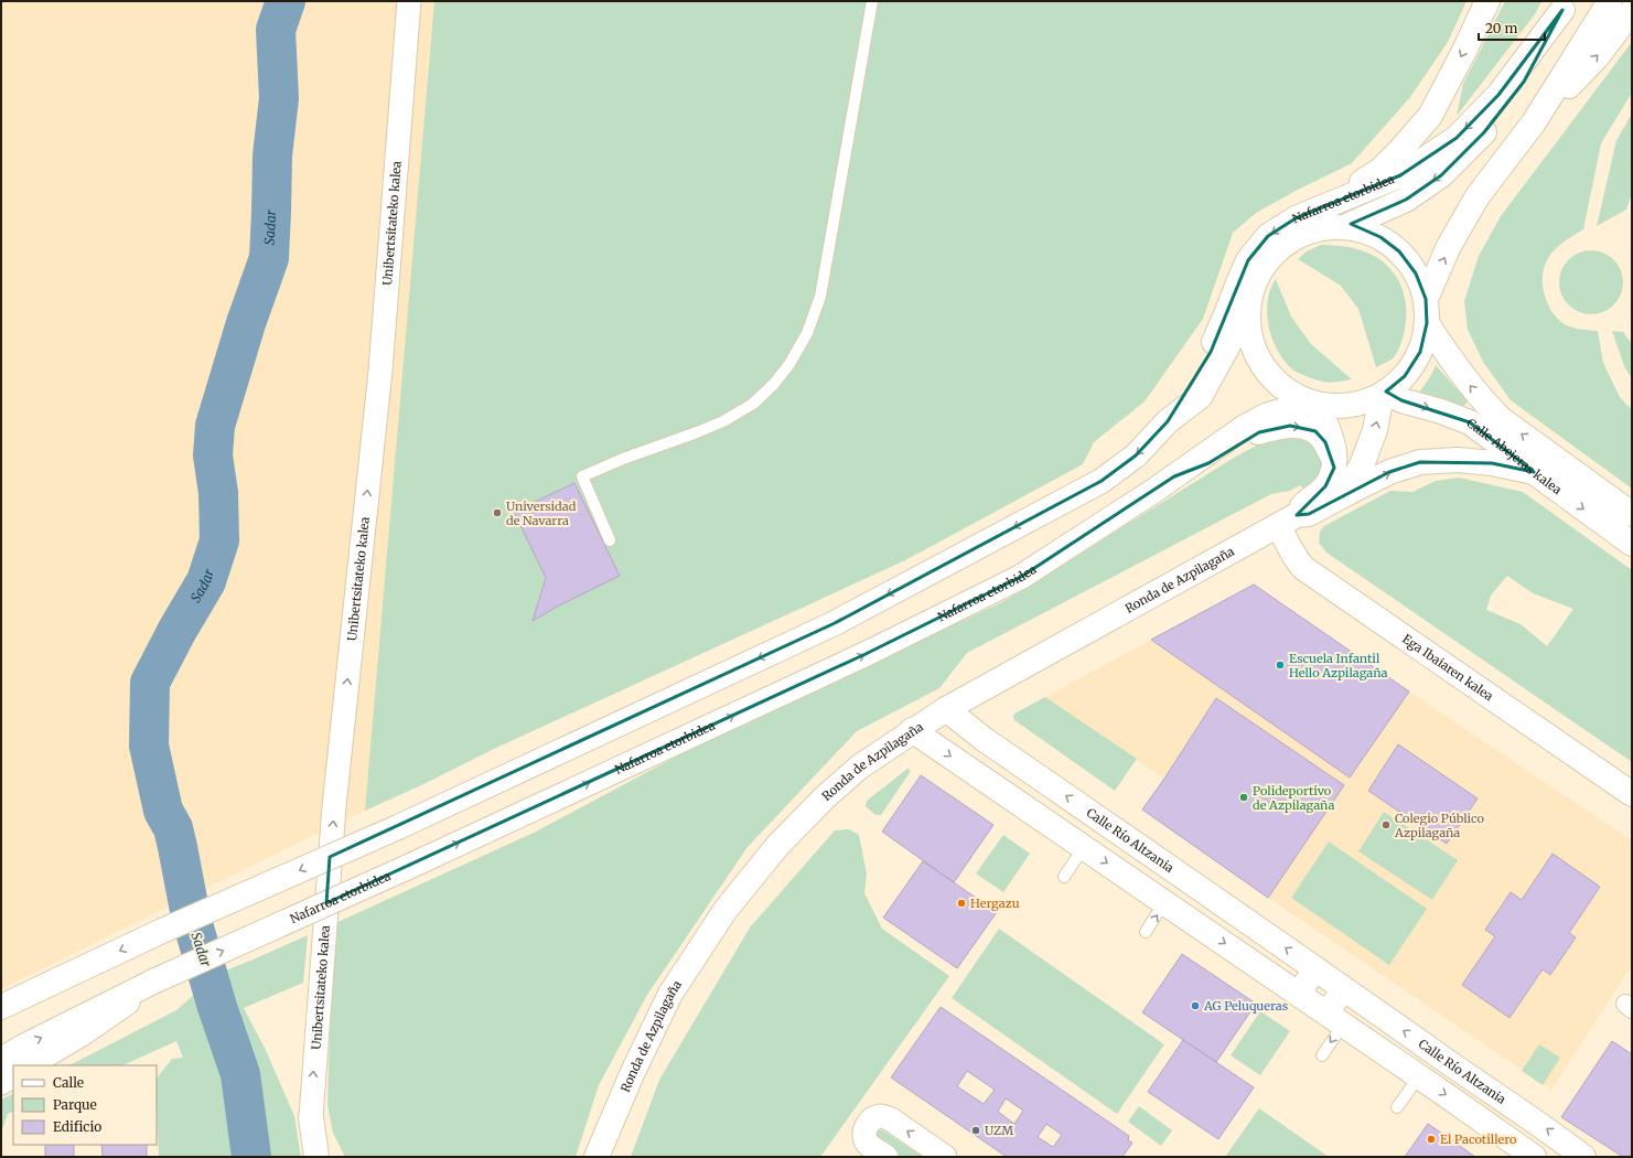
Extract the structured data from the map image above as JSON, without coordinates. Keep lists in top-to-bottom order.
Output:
{
  "streets": {
    "main road": [
      "Nafarroa etorbidea",
      "Unibertsitateko kalea",
      "Calle Abejeras kalea",
      "Ronda de Azpilagaña",
      "Ega Ibaiaren kalea",
      "Calle Río Altzania"
    ]
  },
  "crossings": [
    ["Nafarroa etorbidea", "Ronda de Azpilagaña"],
    ["Calle Abejeras kalea", "Ronda de Azpilagaña"],
    ["Ronda de Azpilagaña", "Ega Ibaiaren kalea"],
    ["Ronda de Azpilagaña", "Calle Río Altzania"]
  ],
  "one_way": ["Unibertsitateko kalea"],
  "water": ["Sadar"],
  "places": [
    "Universidad de Navarra",
    "Escuela Infantil Hello Azpilagaña",
    "Polideportivo de Azpilagaña",
    "Colegio Público Azpilagaña",
    "Hergazu",
    "AG Peluqueras",
    "UZM",
    "El Pacotillero"
  ],
  "legend": ["Calle", "Parque", "Edificio"],
  "scale_bar": "20 m"
}
